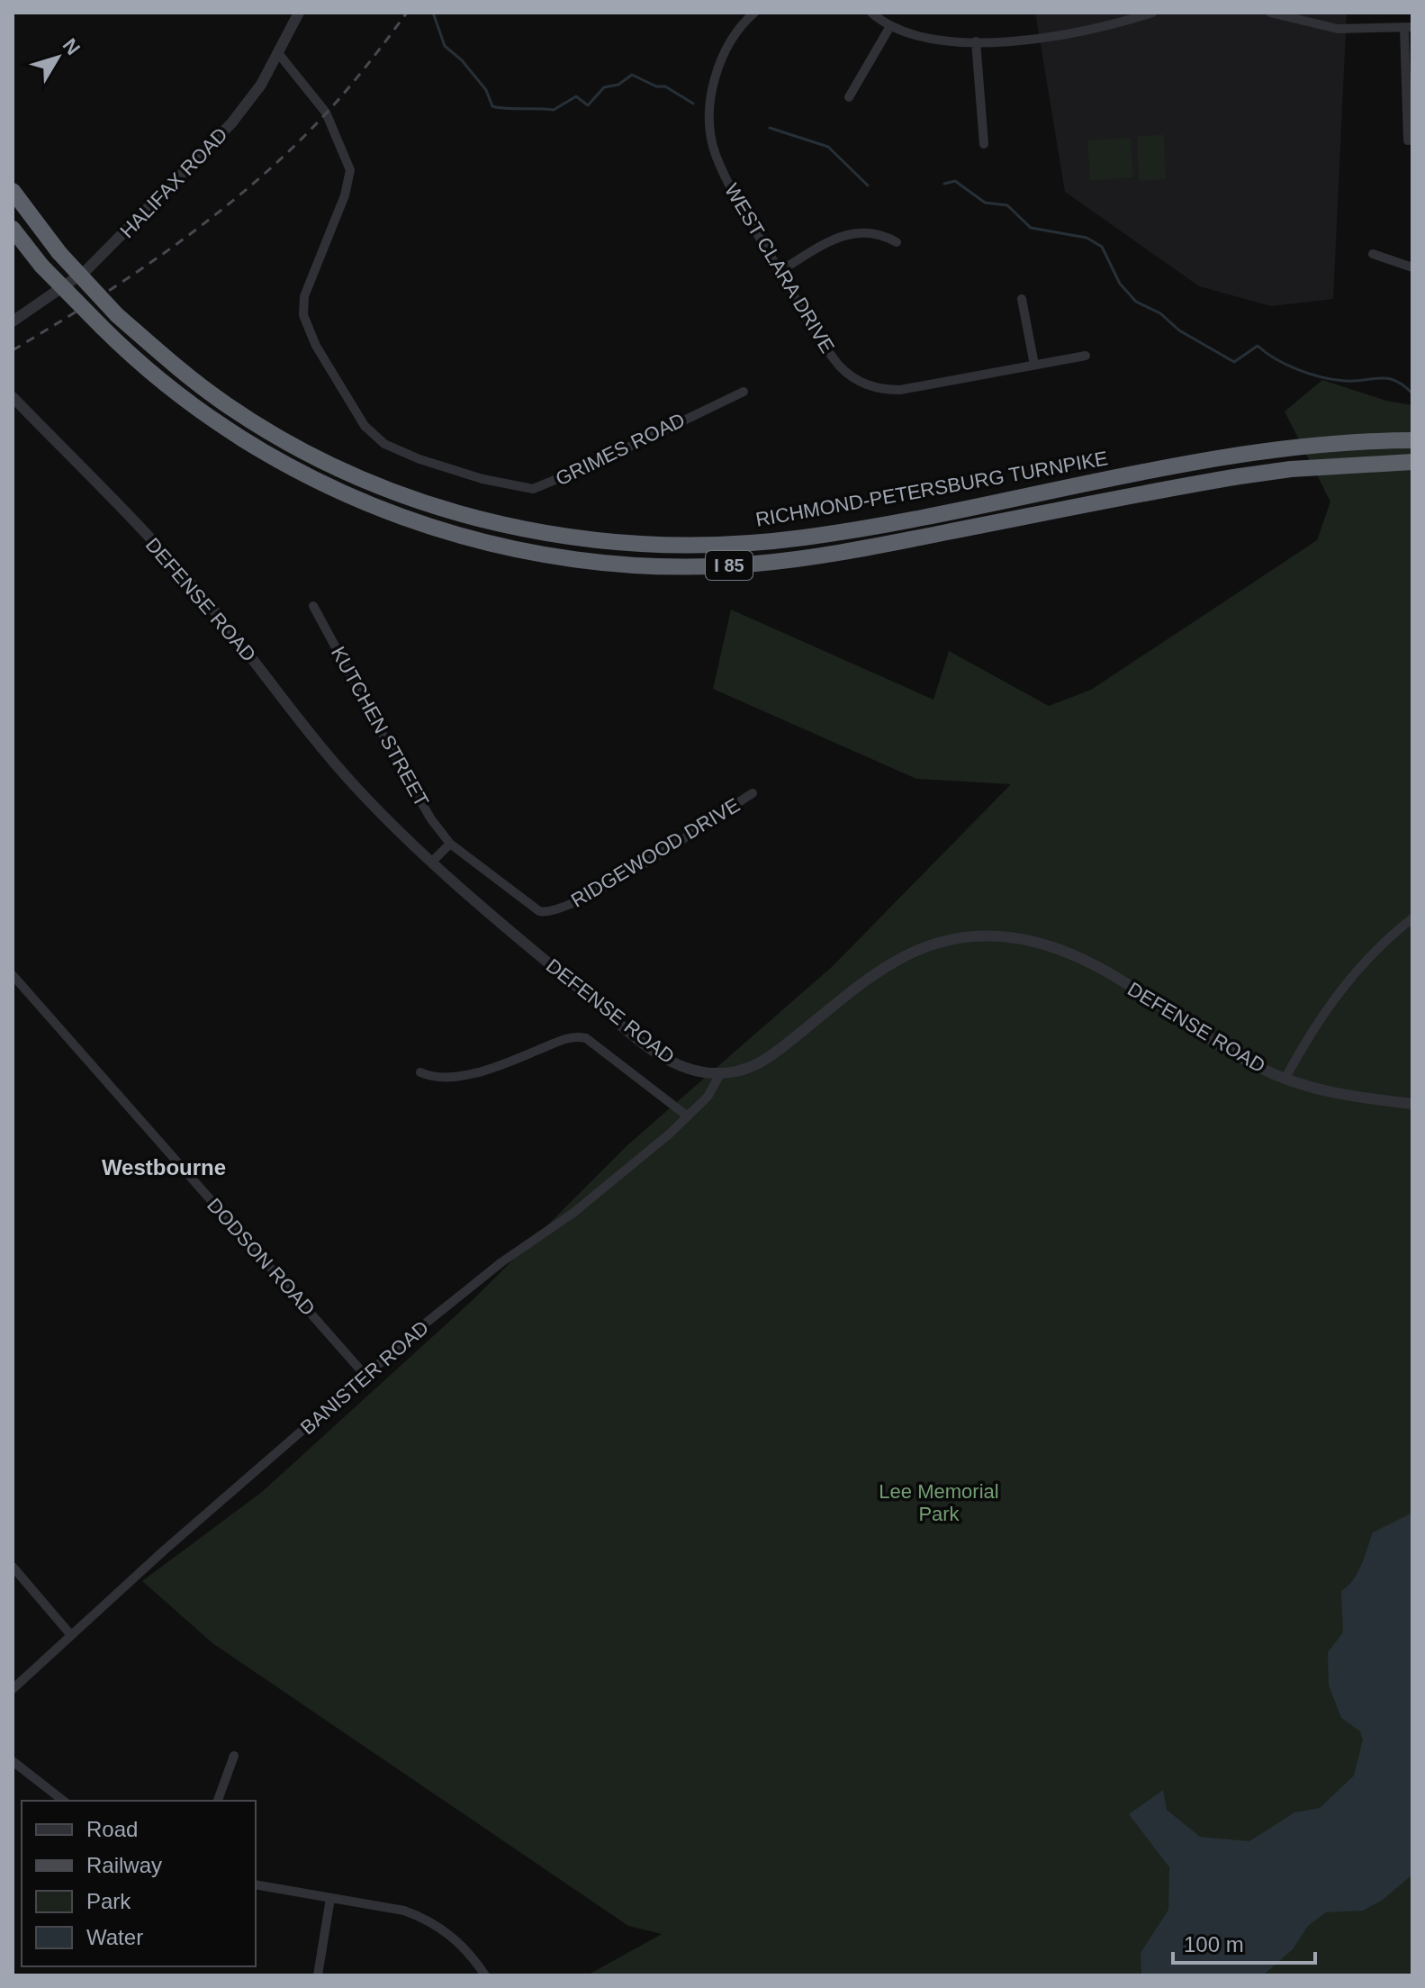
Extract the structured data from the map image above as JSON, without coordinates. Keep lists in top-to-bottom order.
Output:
{
  "streets": {
    "highway": ["RICHMOND-PETERSBURG TURNPIKE", "I 85"],
    "street": [
      "HALIFAX ROAD",
      "WEST CLARA DRIVE",
      "GRIMES ROAD",
      "DEFENSE ROAD",
      "KUTCHEN STREET",
      "RIDGEWOOD DRIVE",
      "DODSON ROAD",
      "BANISTER ROAD"
    ]
  },
  "crossings": [
    ["HALIFAX ROAD", "GRIMES ROAD"],
    ["DEFENSE ROAD", "BANISTER ROAD"],
    ["KUTCHEN STREET", "RIDGEWOOD DRIVE"],
    ["DODSON ROAD", "BANISTER ROAD"]
  ],
  "districts": ["Westbourne"],
  "parks": ["Lee Memorial Park"],
  "legend": [
    "Road",
    "Railway",
    "Park",
    "Water"
  ],
  "scale_bar": "100 m",
  "north": "top right"
}
